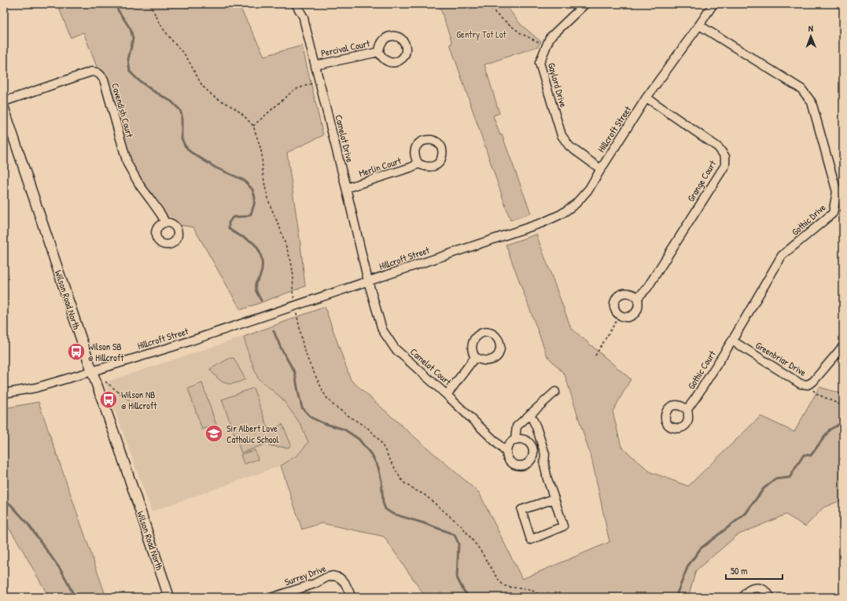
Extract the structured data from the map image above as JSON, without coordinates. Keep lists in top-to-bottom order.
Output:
{
  "streets": {
    "main road": ["Wilson Road North"],
    "street": [
      "Percival Court",
      "Gaylord Drive",
      "Cavendish Court",
      "Hillcroft Street",
      "Camelot Drive",
      "Merlin Court",
      "Grange Court",
      "Gothic Drive",
      "Greenbriar Drive",
      "Camelot Court",
      "Gothic Court",
      "Surrey Drive"
    ]
  },
  "crossings": [
    ["Percival Court", "Camelot Drive"],
    ["Gaylord Drive", "Hillcroft Street"],
    ["Hillcroft Street", "Camelot Drive"],
    ["Hillcroft Street", "Grange Court"],
    ["Hillcroft Street", "Gothic Drive"],
    ["Hillcroft Street", "Wilson Road North"],
    ["Hillcroft Street", "Camelot Court"],
    ["Camelot Drive", "Merlin Court"],
    ["Camelot Drive", "Camelot Court"],
    ["Gothic Drive", "Greenbriar Drive"],
    ["Gothic Drive", "Gothic Court"],
    ["Greenbriar Drive", "Gothic Court"]
  ],
  "parks": ["Gentry Tot Lot"],
  "places": {
    "bus stop": ["Wilson SB @ Hillcroft", "Wilson NB @ Hillcroft"],
    "school or university": ["Sir Albert Love Catholic School"]
  },
  "scale_bar": "50 m",
  "north": "top"
}
